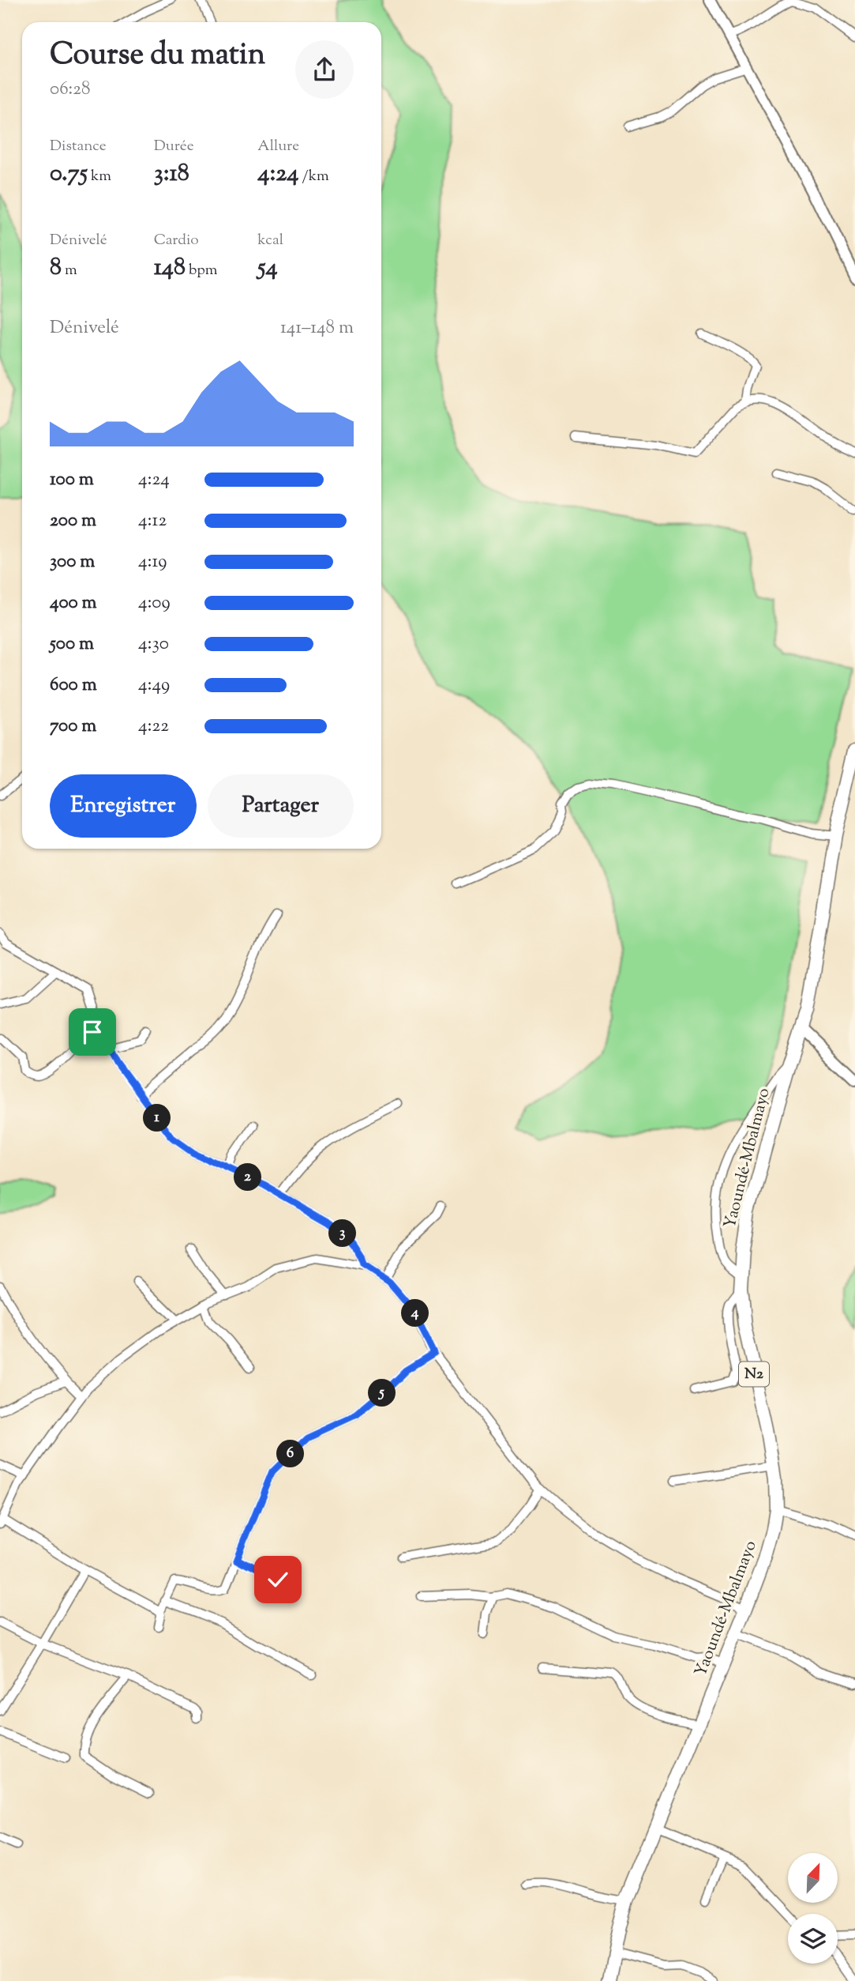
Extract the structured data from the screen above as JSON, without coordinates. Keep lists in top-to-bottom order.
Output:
{
  "streets": {
    "highway": ["Yaoundé-Mbalmayo", "N2"]
  },
  "north": "top right",
  "page": {
    "heading": ["Course du matin", "06:28"],
    "stats": [
      ["Distance", "0.75 km"],
      ["Durée", "3:18"],
      ["Allure", "4:24 /km"],
      ["Dénivelé", "8 m"],
      ["Cardio", "148 bpm"],
      ["kcal", "54"]
    ],
    "chart": ["Dénivelé", "141–148 m"],
    "list": [
      {
        "name": "100 m",
        "note": "4:24"
      },
      {
        "name": "200 m",
        "note": "4:12"
      },
      {
        "name": "300 m",
        "note": "4:19"
      },
      {
        "name": "400 m",
        "note": "4:09"
      },
      {
        "name": "500 m",
        "note": "4:30"
      },
      {
        "name": "600 m",
        "note": "4:49"
      },
      {
        "name": "700 m",
        "note": "4:22"
      }
    ],
    "buttons": ["Enregistrer", "Partager"],
    "pins": [
      "1",
      "2",
      "3",
      "4",
      "5",
      "6"
    ]
  }
}
